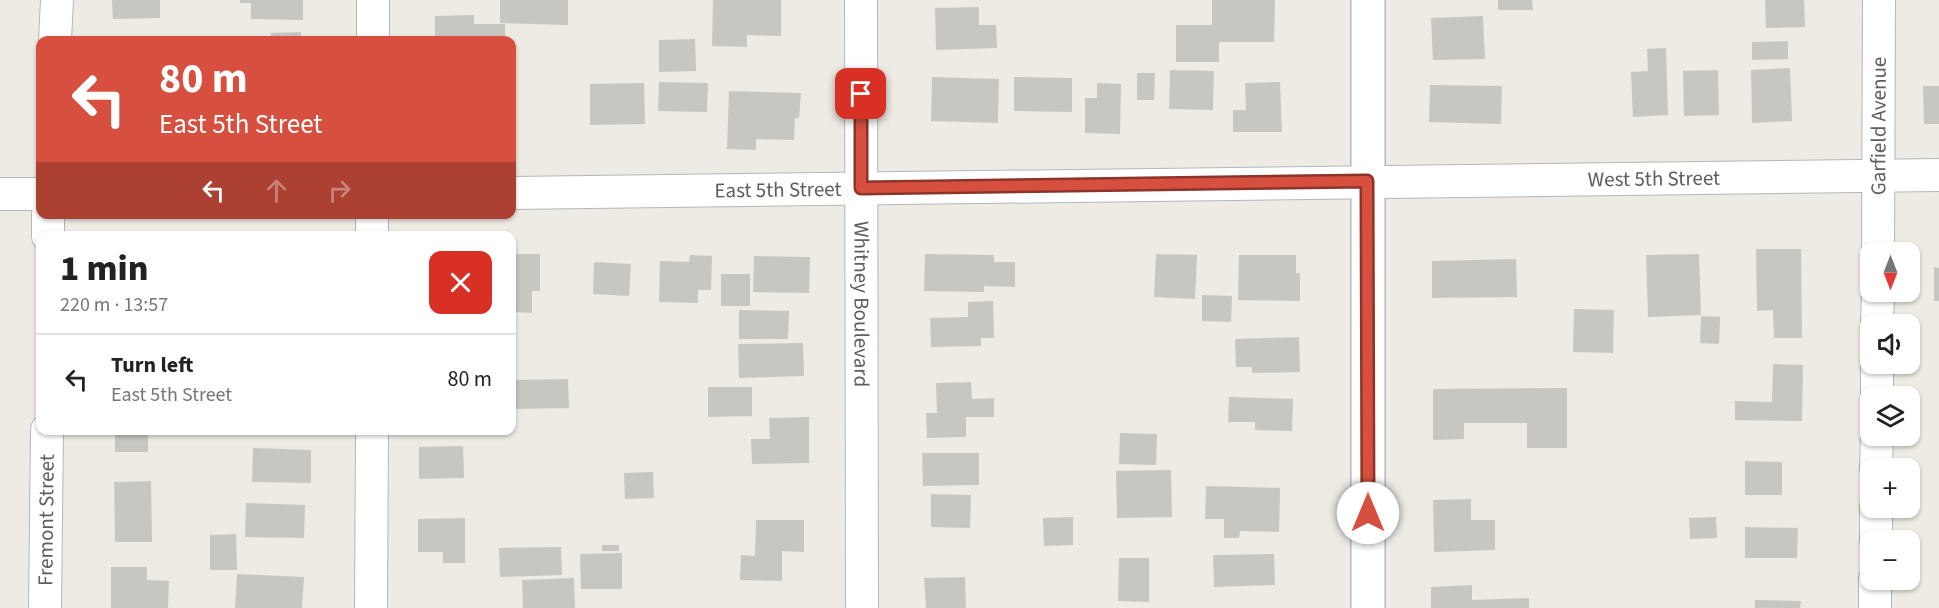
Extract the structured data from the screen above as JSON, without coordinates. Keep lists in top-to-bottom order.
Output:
{
  "streets": {
    "street": [
      "Garfield Avenue",
      "West 5th Street",
      "East 5th Street",
      "Whitney Boulevard",
      "Fremont Street"
    ]
  },
  "crossings": [
    ["Garfield Avenue", "West 5th Street"],
    ["West 5th Street", "East 5th Street"],
    ["East 5th Street", "Whitney Boulevard"]
  ],
  "north": "bottom",
  "page": {
    "turn": ["80 m", "East 5th Street"],
    "heading": ["1 min", "220 m · 13:57"],
    "map_buttons": ["+", "−"],
    "list": [
      {
        "name": "Turn left",
        "note": "East 5th Street",
        "value": "80 m"
      }
    ]
  }
}
